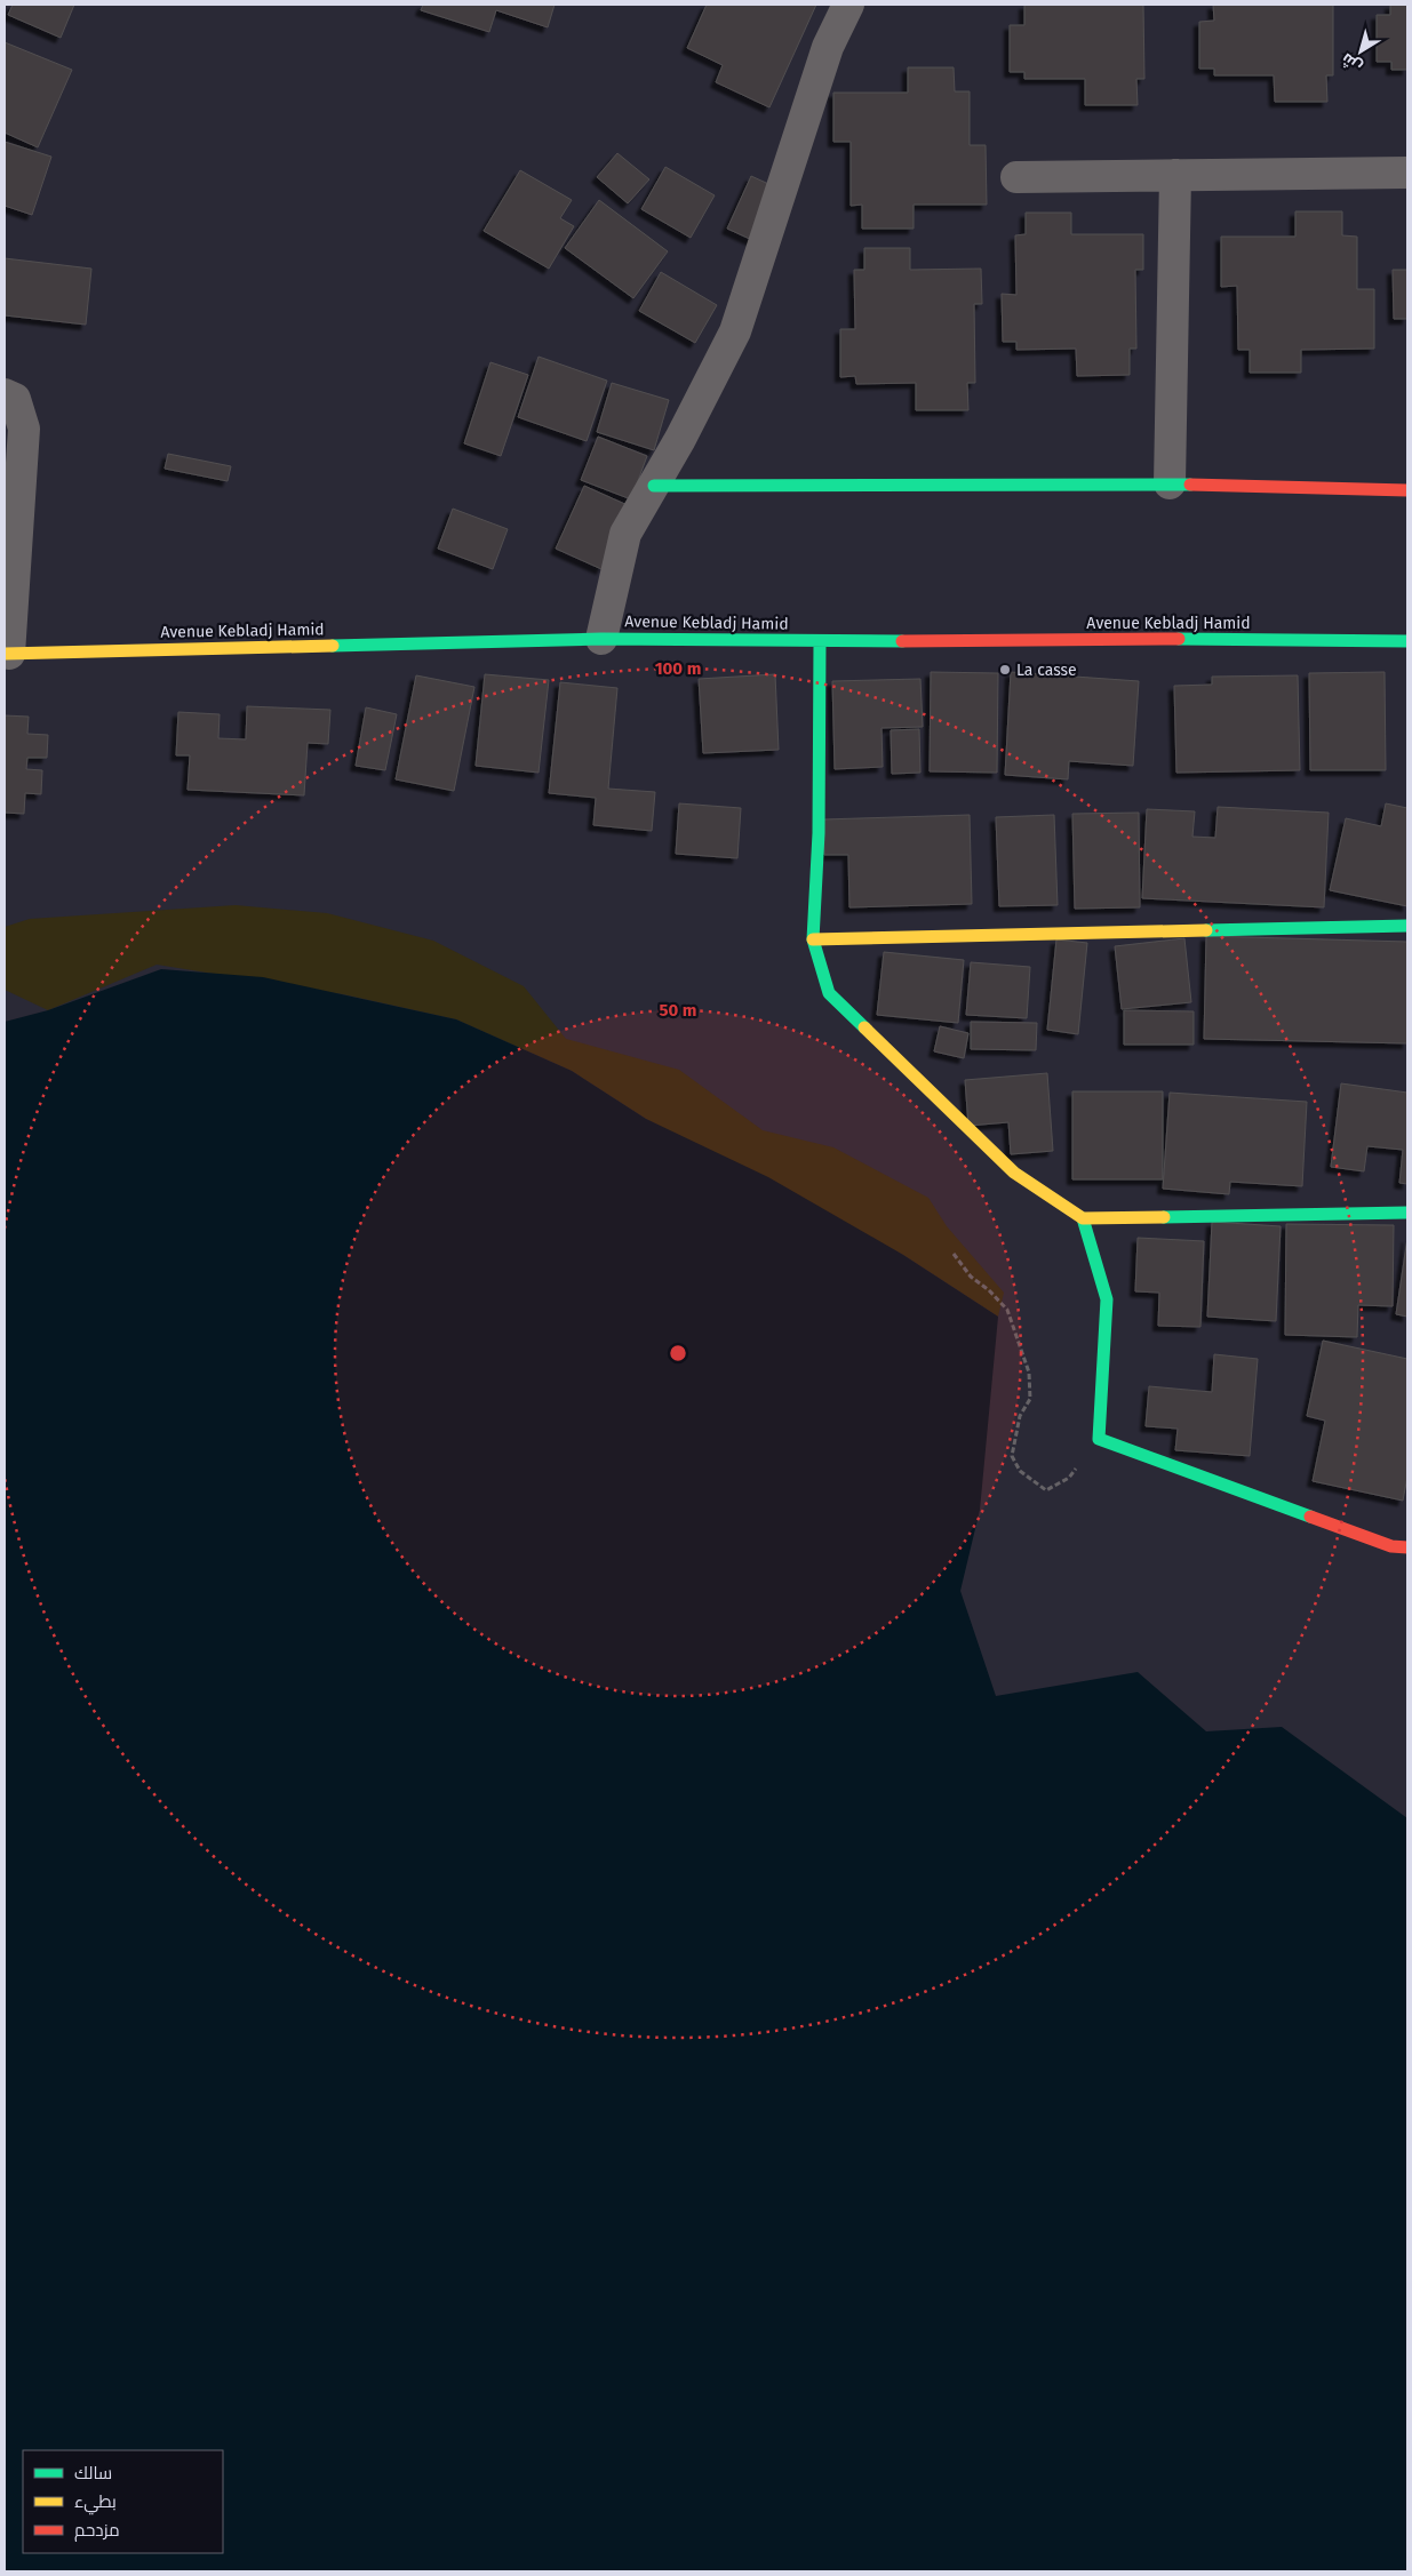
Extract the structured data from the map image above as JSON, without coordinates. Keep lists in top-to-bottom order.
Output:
{
  "streets": {
    "street": ["Avenue Kebladj Hamid"]
  },
  "places": ["La casse"],
  "legend": ["سالك", "بطيء", "مزدحم"],
  "north": "bottom left",
  "rings": ["100 m", "50 m"]
}
